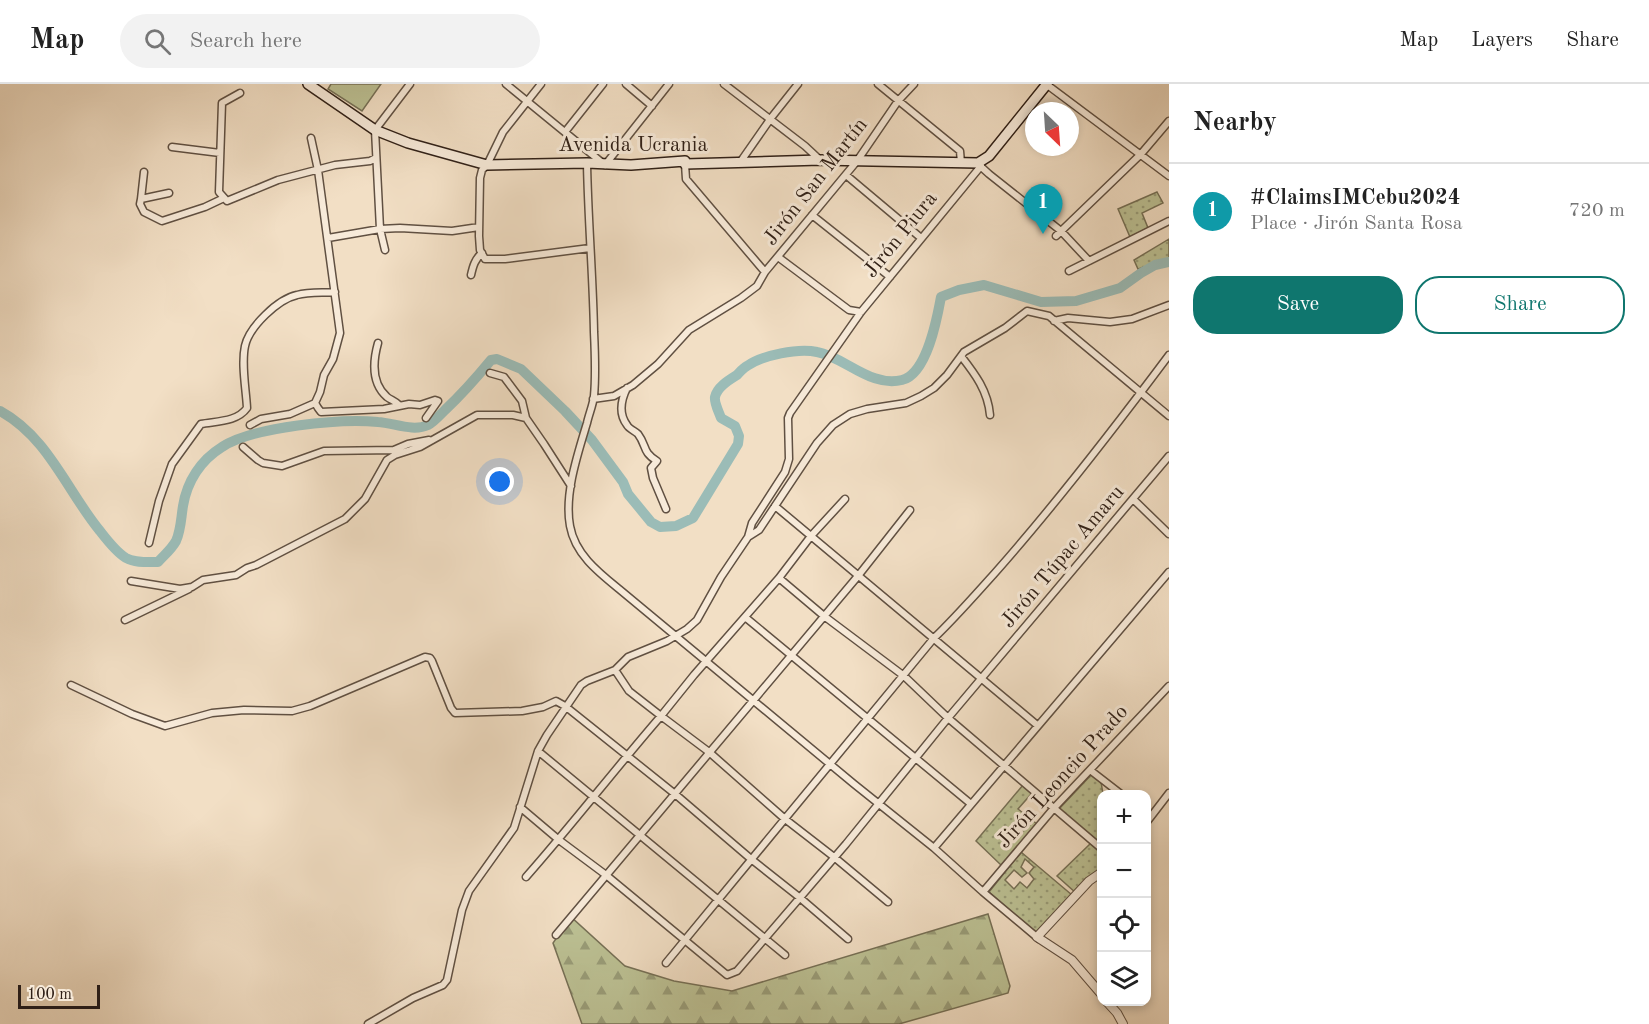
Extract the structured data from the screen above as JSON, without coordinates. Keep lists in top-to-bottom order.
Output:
{
  "streets": {
    "main road": ["Avenida Ucrania", "Jirón Piura"],
    "street": ["Jirón San Martín", "Jirón Túpac Amaru", "Jirón Leoncio Prado"]
  },
  "crossings": [
    ["Avenida Ucrania", "Jirón San Martín"],
    ["Avenida Ucrania", "Jirón Piura"]
  ],
  "scale_bar": "100 m",
  "north": "bottom right",
  "page": {
    "header": "Map",
    "search": "Search here",
    "nav": ["Map", "Layers", "Share"],
    "heading": "Nearby",
    "list": [
      {
        "mark": "1",
        "name": "#ClaimsIMCebu2024",
        "note": "Place · Jirón Santa Rosa",
        "value": "720 m"
      }
    ],
    "pins": "1",
    "buttons": ["Save", "Share"],
    "map_buttons": ["+", "−"],
    "scale": "100 m"
  }
}
